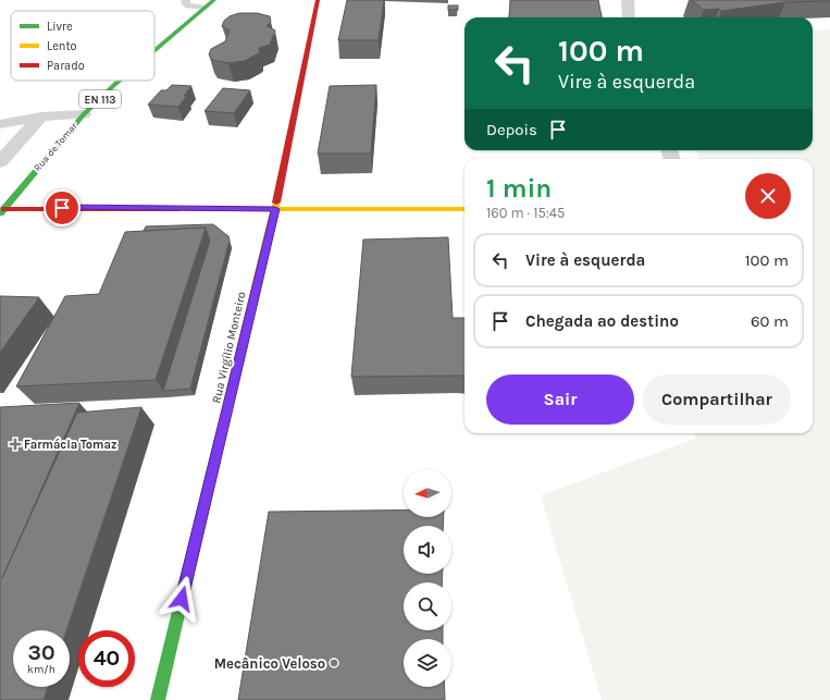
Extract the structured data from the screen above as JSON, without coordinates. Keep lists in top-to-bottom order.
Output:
{
  "streets": {
    "street": ["EN 113", "Rua de Tomar", "Rua Virgílio Monteiro"]
  },
  "places": {
    "health": ["Farmácia Tomaz"],
    "other": ["Mecânico Veloso"]
  },
  "legend": ["Livre", "Lento", "Parado"],
  "north": "left",
  "page": {
    "turn": ["100 m", "Vire à esquerda"],
    "then": "Depois",
    "heading": ["1 min", "160 m · 15:45"],
    "list": [
      {
        "name": "Vire à esquerda",
        "value": "100 m"
      },
      {
        "name": "Chegada ao destino",
        "value": "60 m"
      }
    ],
    "buttons": ["Sair", "Compartilhar"],
    "speed": "30 km/h",
    "limit": "40"
  }
}
